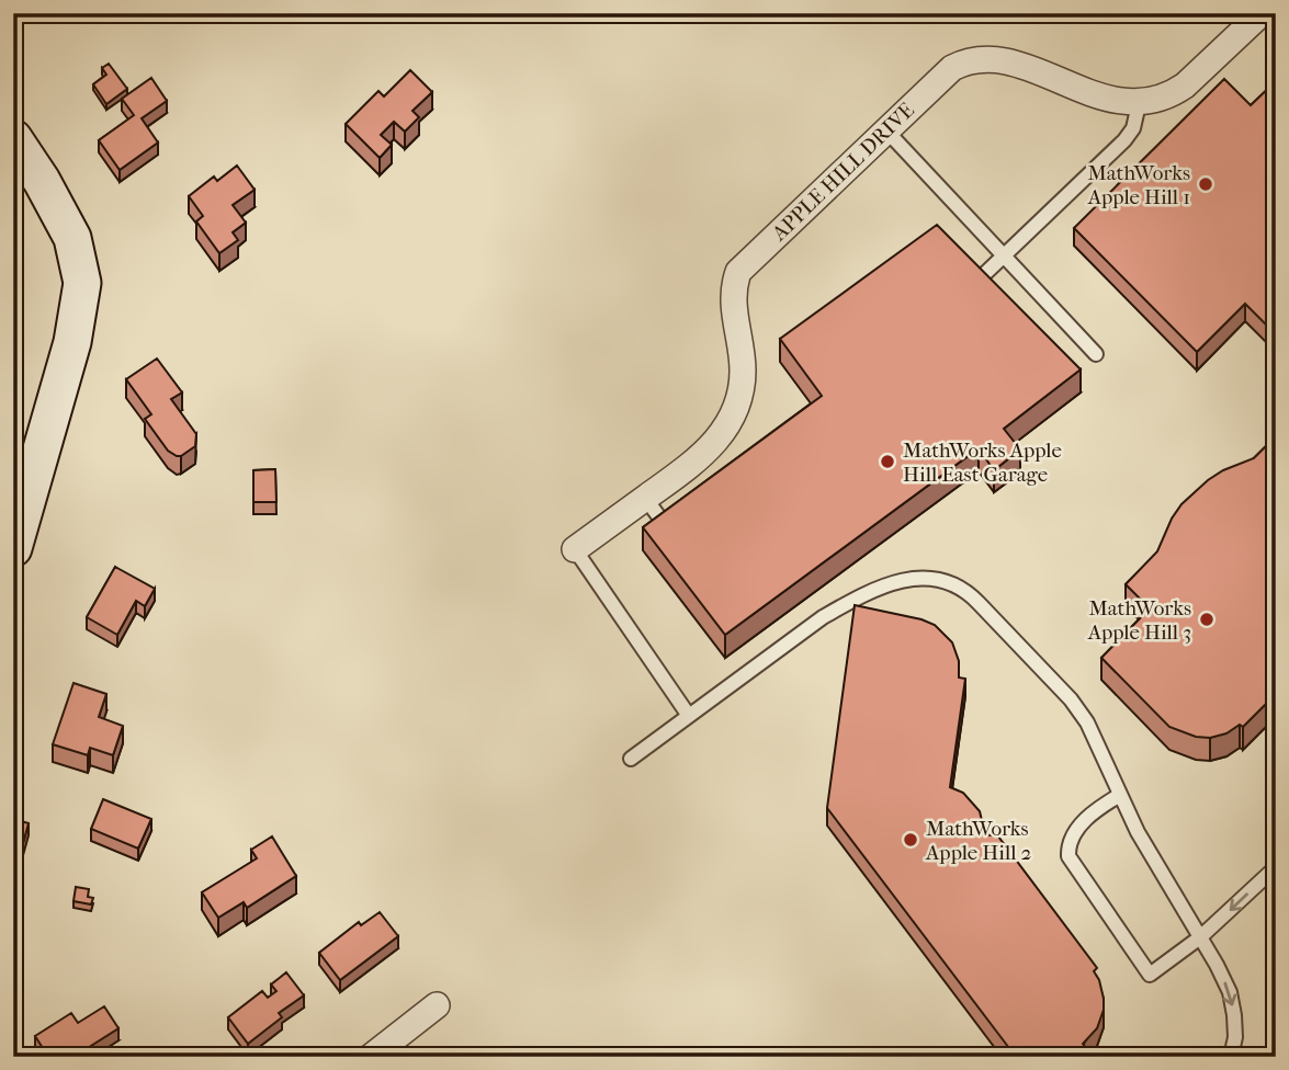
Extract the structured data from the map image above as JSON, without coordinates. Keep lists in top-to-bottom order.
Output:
{
  "streets": {
    "street": ["APPLE HILL DRIVE"]
  },
  "places": [
    "MathWorks Apple Hill 1",
    "MathWorks Apple Hill East Garage",
    "MathWorks Apple Hill 3",
    "MathWorks Apple Hill 2"
  ]
}
